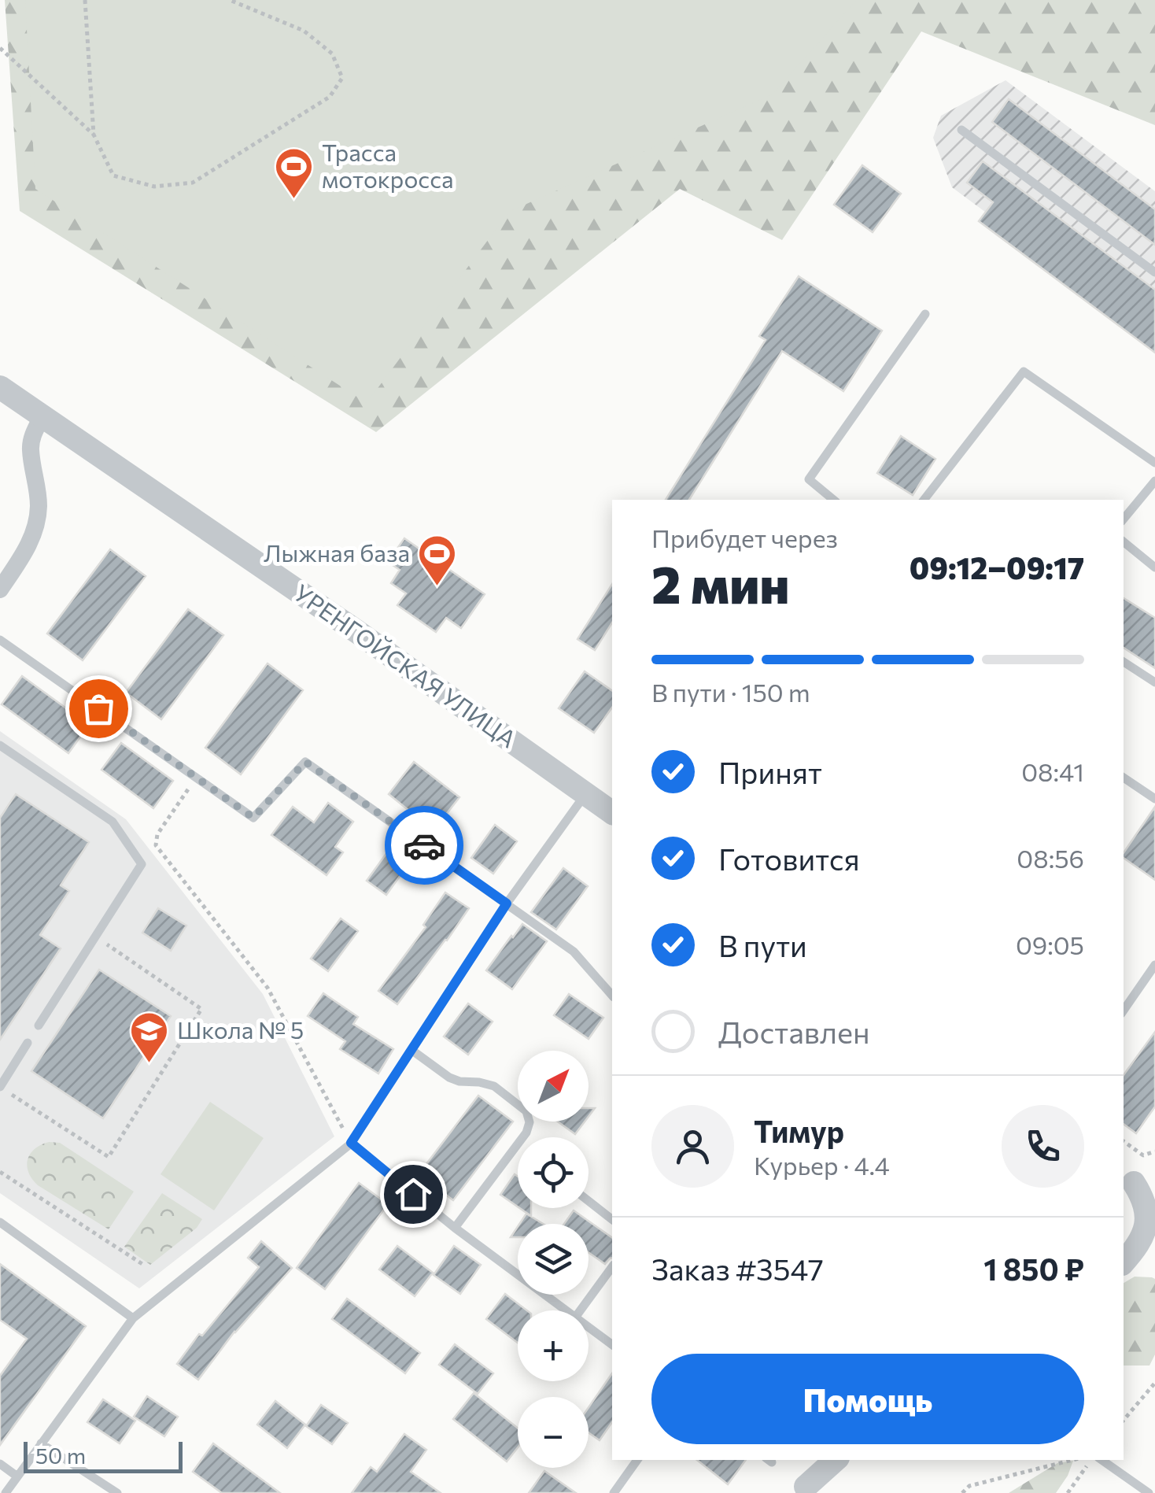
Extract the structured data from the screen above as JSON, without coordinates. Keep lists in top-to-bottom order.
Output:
{
  "streets": {
    "street": ["УРЕНГОЙСКАЯ УЛИЦА"]
  },
  "places": {
    "sports": ["Трасса мотокросса", "Лыжная база"],
    "school or university": ["Школа № 5"]
  },
  "scale_bar": "50 m",
  "north": "top right",
  "page": {
    "heading": ["2 мин", "Прибудет через", "09:12–09:17"],
    "panel": [
      "Тимур",
      "Курьер · 4.4",
      "Заказ #3547",
      "1 850 ₽"
    ],
    "bar": "В пути · 150 m",
    "list": [
      ["Принят", "08:41"],
      ["Готовится", "08:56"],
      ["В пути", "09:05"],
      "Доставлен"
    ],
    "map_buttons": ["+", "−"],
    "buttons": "Помощь",
    "scale": "50 m"
  }
}
